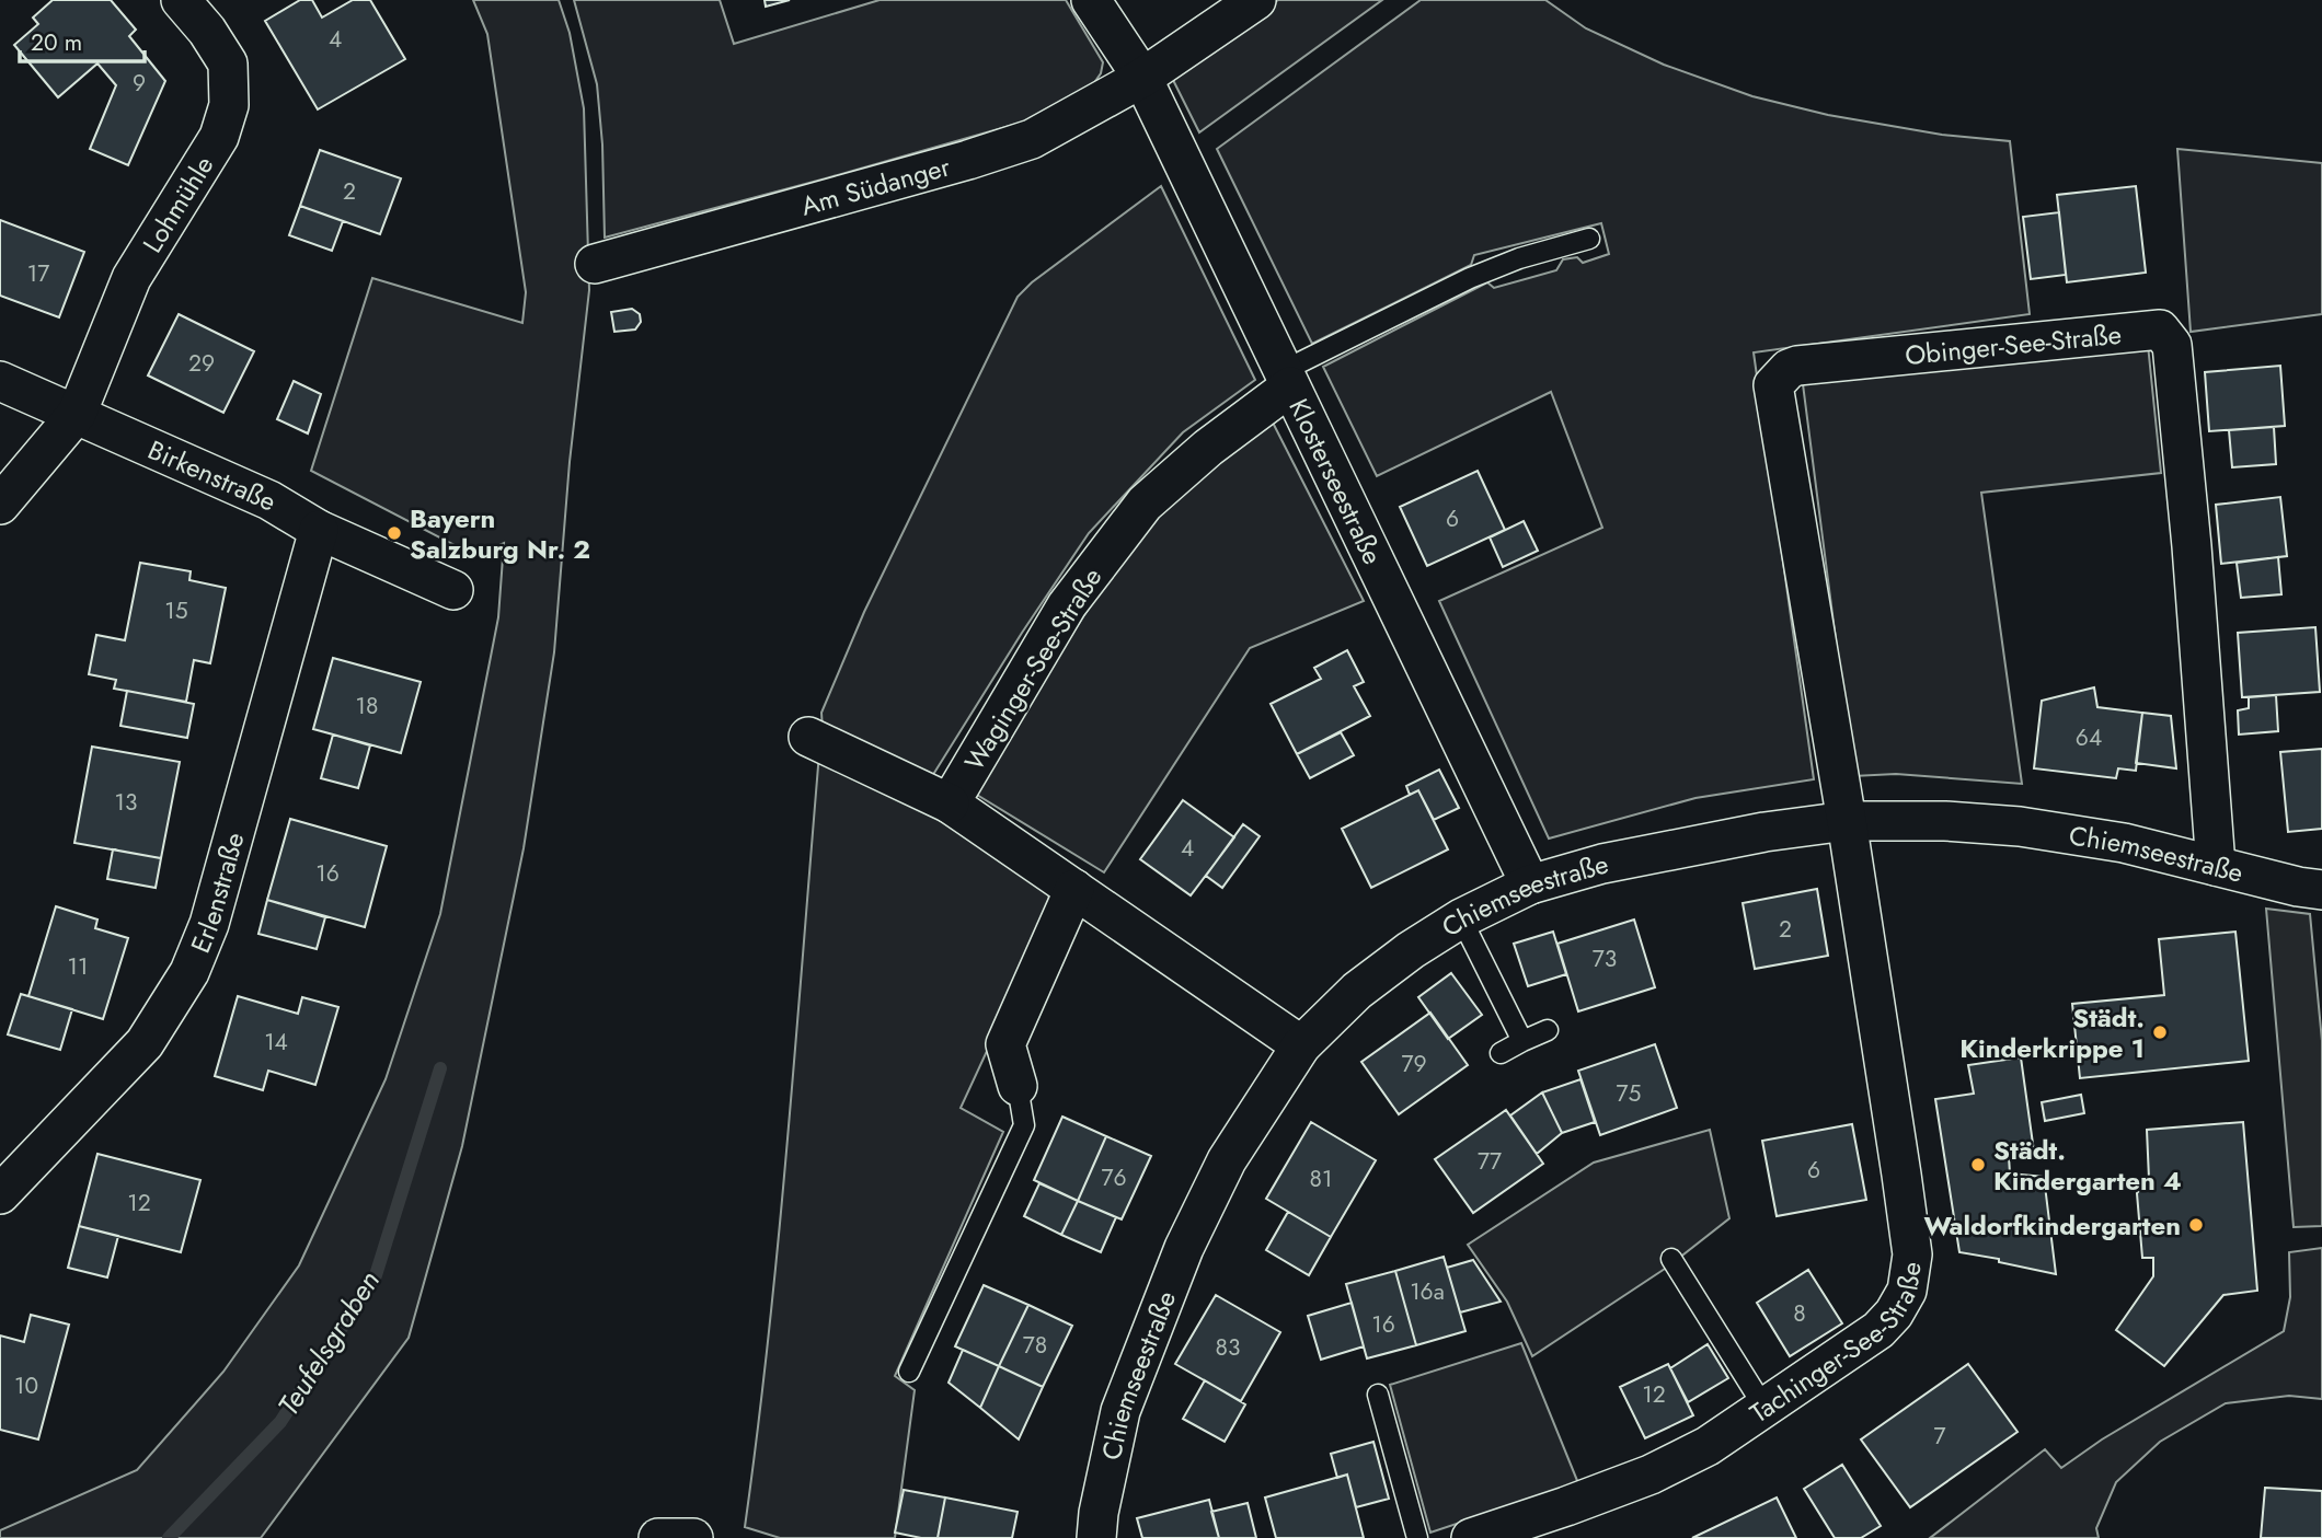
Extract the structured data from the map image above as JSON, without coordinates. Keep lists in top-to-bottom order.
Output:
{
  "streets": {
    "street": [
      "Am Südanger",
      "Lohmühle",
      "Obinger-See-Straße",
      "Birkenstraße",
      "Klosterseestraße",
      "Waginger-See-Straße",
      "Chiemseestraße",
      "Erlenstraße",
      "Tachinger-See-Straße"
    ]
  },
  "crossings": [
    ["Am Südanger", "Klosterseestraße"],
    ["Lohmühle", "Birkenstraße"],
    ["Obinger-See-Straße", "Chiemseestraße"],
    ["Obinger-See-Straße", "Tachinger-See-Straße"],
    ["Birkenstraße", "Erlenstraße"],
    ["Klosterseestraße", "Waginger-See-Straße"],
    ["Klosterseestraße", "Chiemseestraße"],
    ["Chiemseestraße", "Tachinger-See-Straße"]
  ],
  "water": ["Teufelsgraben"],
  "places": [
    "Bayern Salzburg Nr. 2",
    "Städt. Kinderkrippe 1",
    "Städt. Kindergarten 4",
    "Waldorfkindergarten"
  ],
  "house_numbers": [
    "4",
    "9",
    "2",
    "17",
    "29",
    "6",
    "15",
    "18",
    "64",
    "13",
    "4",
    "16",
    "2",
    "73",
    "11",
    "14",
    "79",
    "75",
    "77",
    "6",
    "76",
    "81",
    "12",
    "16a",
    "8",
    "16",
    "78",
    "83",
    "10",
    "12",
    "7"
  ],
  "scale_bar": "20 m"
}
